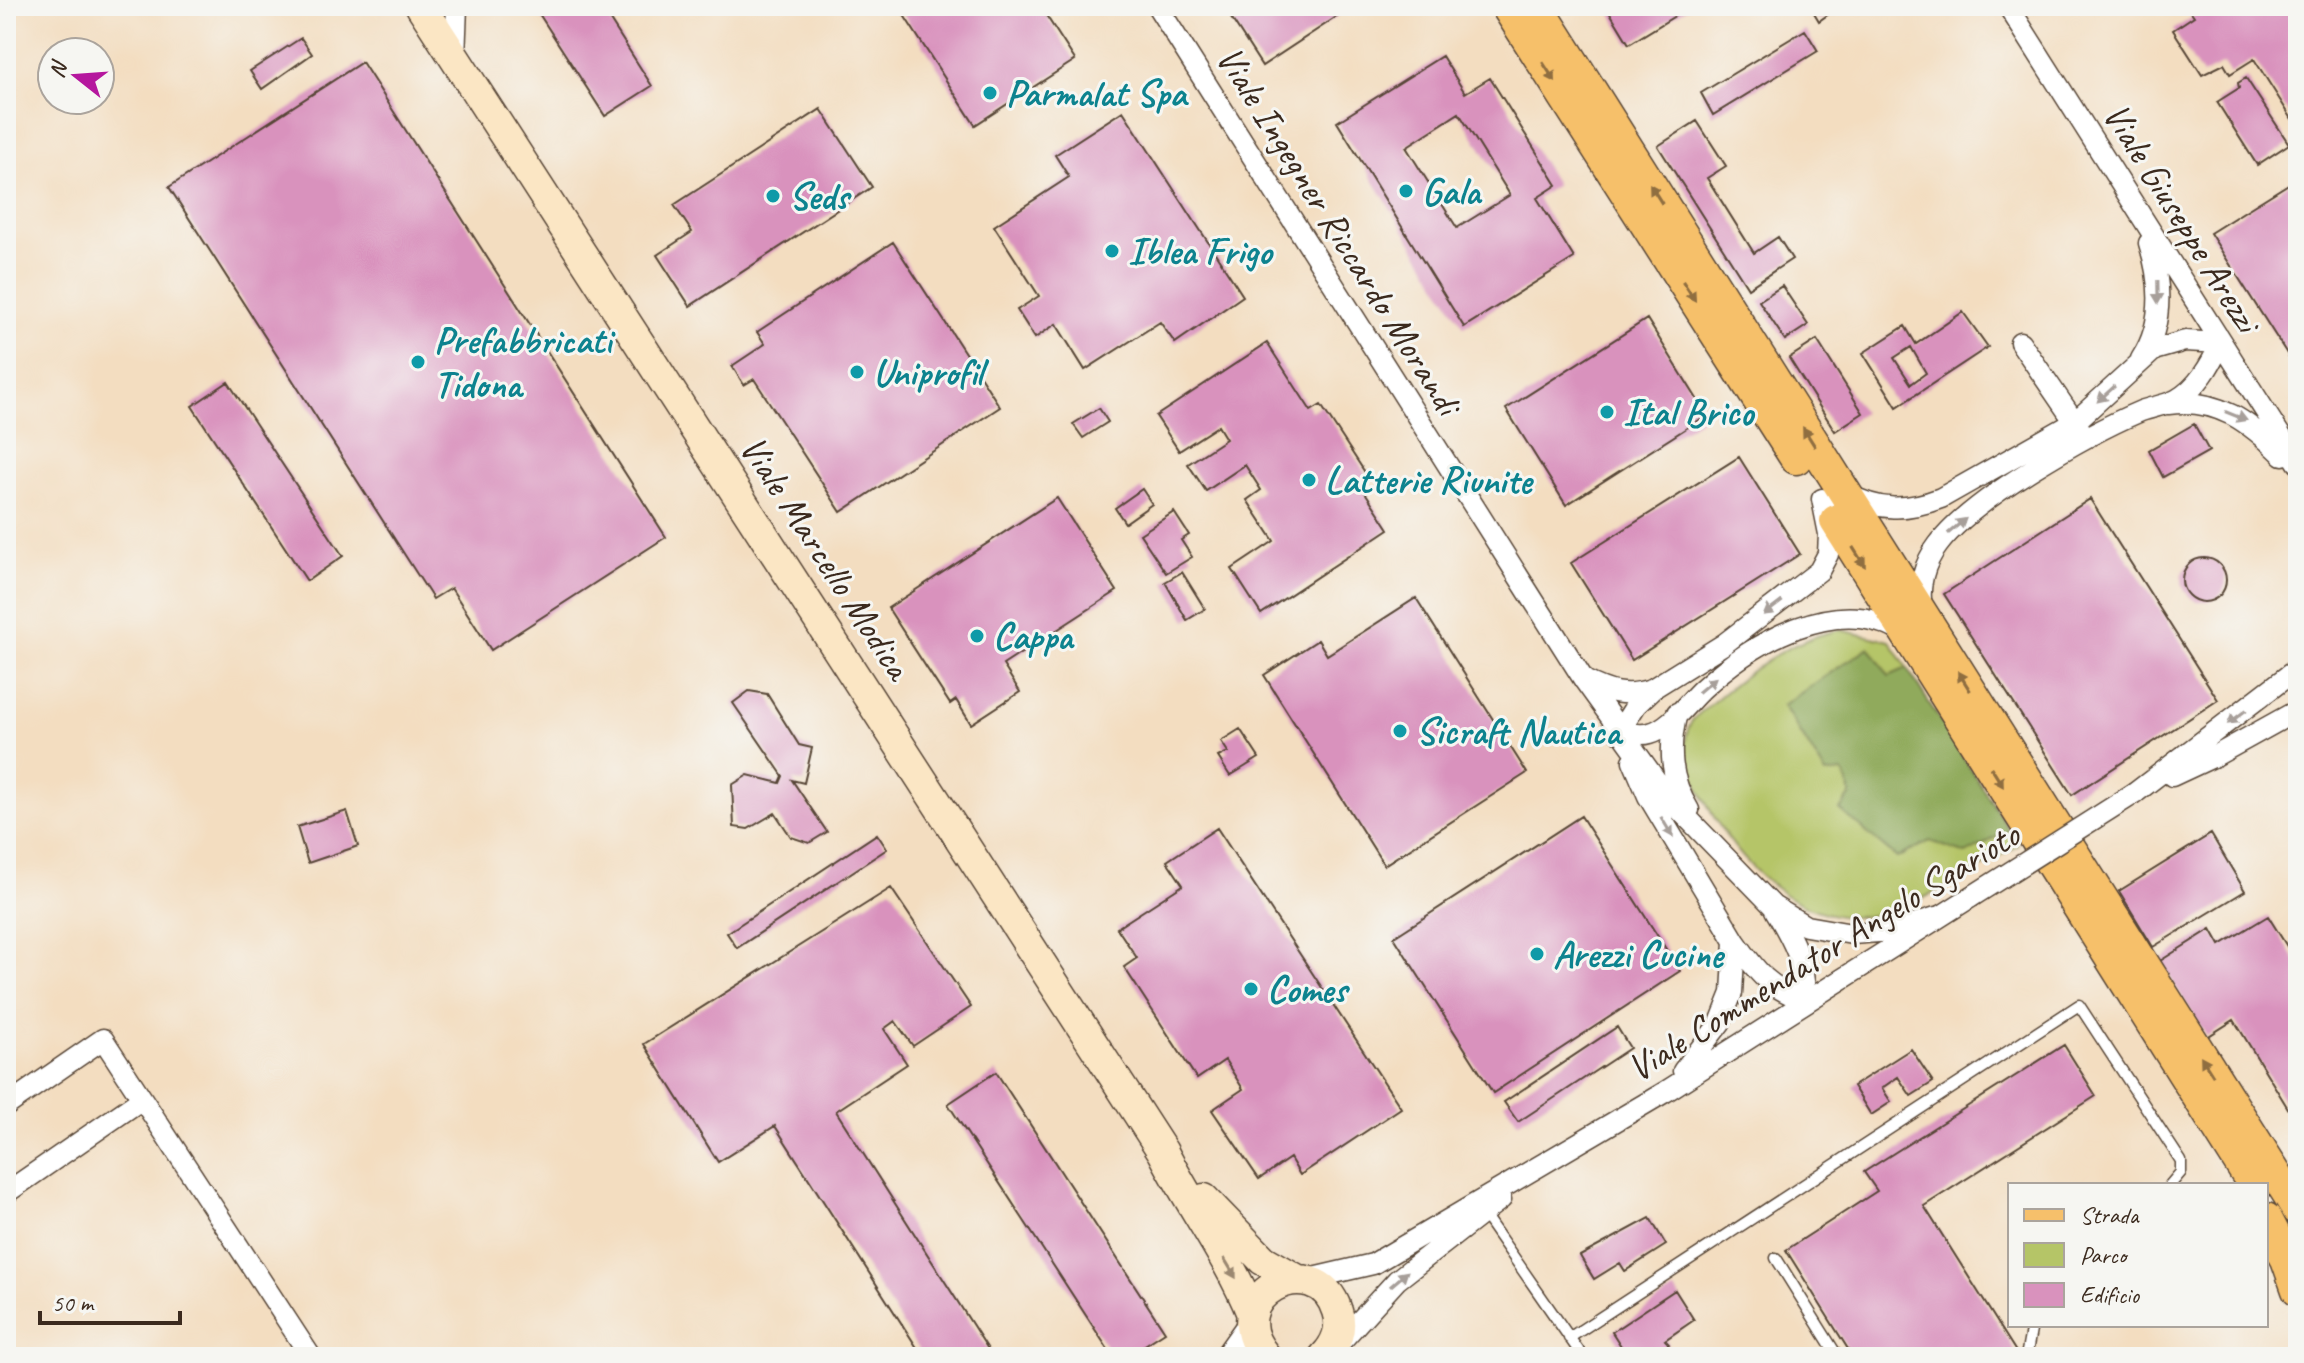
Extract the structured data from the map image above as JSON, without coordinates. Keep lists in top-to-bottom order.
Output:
{
  "streets": {
    "street": [
      "Viale Giuseppe Arezzi",
      "Viale Ingegner Riccardo Morandi",
      "Viale Marcello Modica",
      "Viale Commendator Angelo Sgarioto"
    ]
  },
  "places": [
    "Parmalat Spa",
    "Gala",
    "Seds",
    "Iblea Frigo",
    "Prefabbricati Tidona",
    "Uniprofil",
    "Ital Brico",
    "Latterie Riunite",
    "Cappa",
    "Sicraft Nautica",
    "Arezzi Cucine",
    "Comes"
  ],
  "legend": ["Strada", "Parco", "Edificio"],
  "scale_bar": "50 m",
  "north": "left"
}
